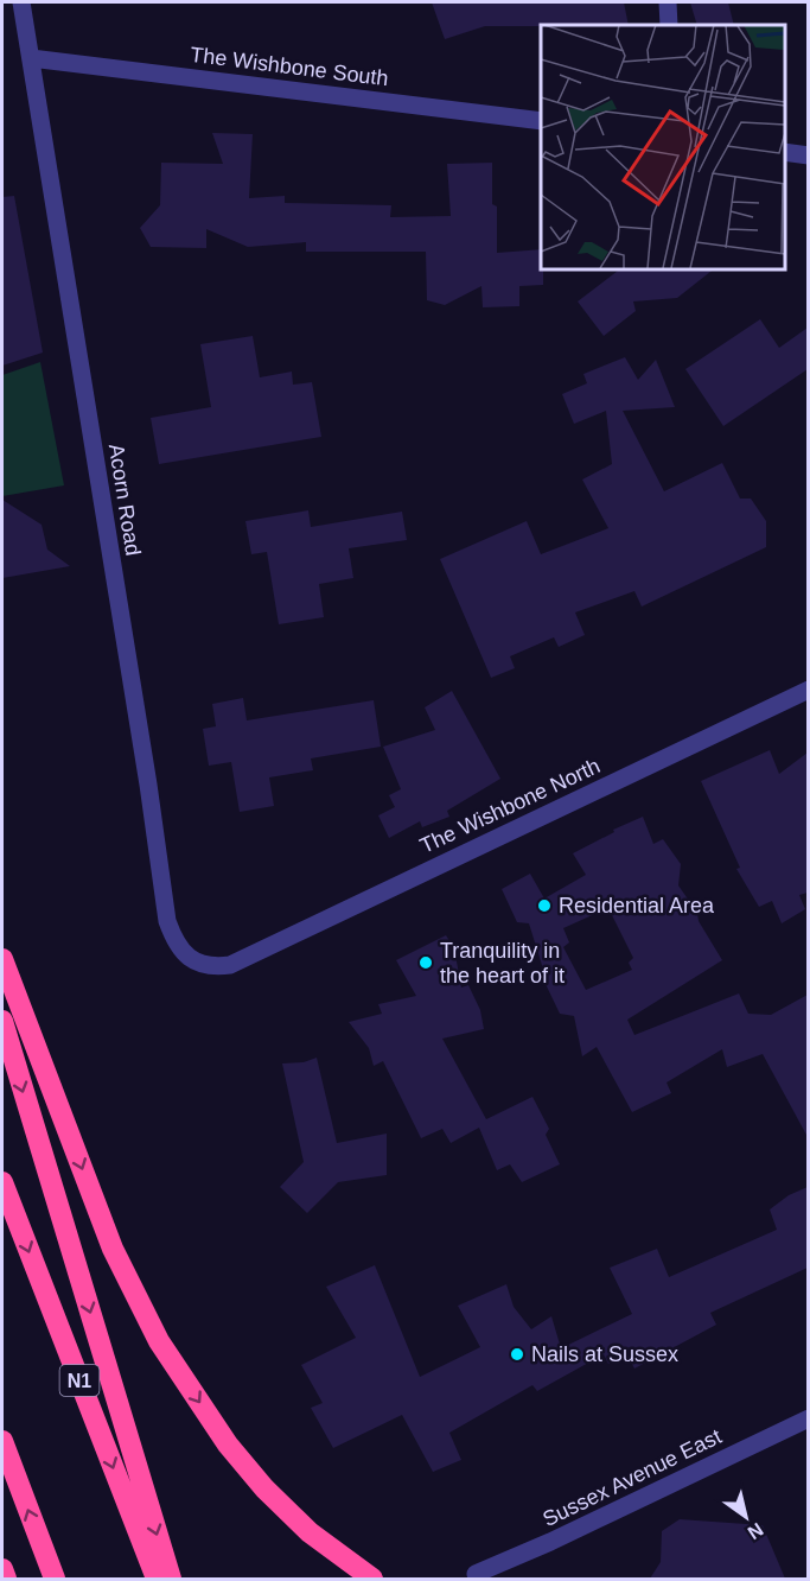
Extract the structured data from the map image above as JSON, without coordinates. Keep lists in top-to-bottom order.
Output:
{
  "streets": {
    "highway": ["N1"],
    "street": [
      "The Wishbone South",
      "Acorn Road",
      "The Wishbone North",
      "Sussex Avenue East"
    ]
  },
  "crossings": [
    ["The Wishbone South", "Acorn Road"],
    ["Acorn Road", "The Wishbone North"]
  ],
  "places": ["Residential Area", "Tranquility in the heart of it", "Nails at Sussex"],
  "north": "bottom right"
}
